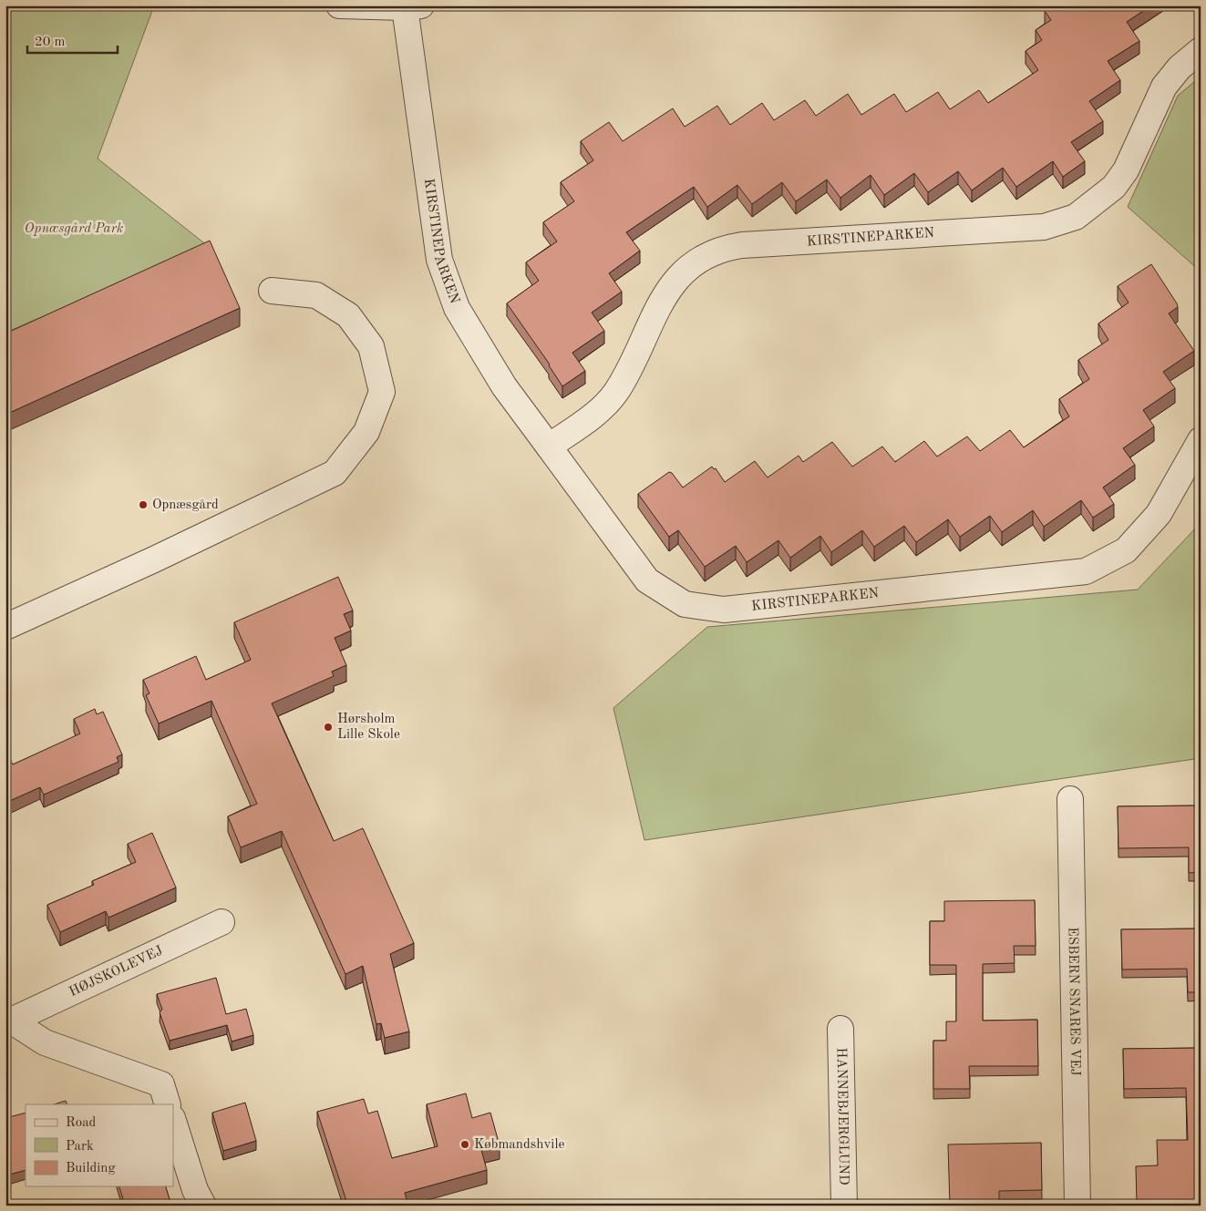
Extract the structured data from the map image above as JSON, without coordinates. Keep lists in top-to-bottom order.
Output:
{
  "streets": {
    "street": [
      "KIRSTINEPARKEN",
      "HØJSKOLEVEJ",
      "ESBERN SNARES VEJ",
      "HANNEBJERGLUND"
    ]
  },
  "parks": ["Opnæsgård Park"],
  "places": ["Opnæsgård", "Hørsholm Lille Skole", "Købmandshvile"],
  "legend": ["Road", "Park", "Building"],
  "scale_bar": "20 m"
}
